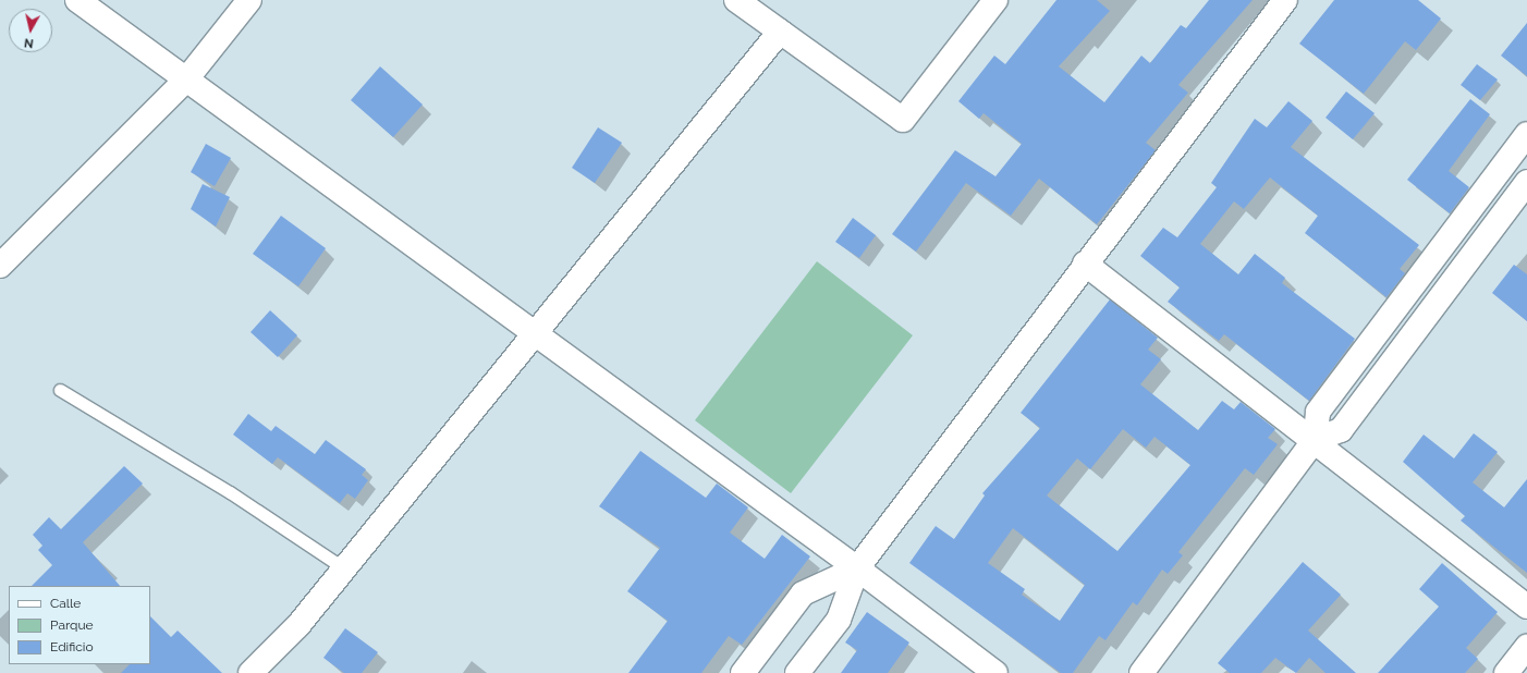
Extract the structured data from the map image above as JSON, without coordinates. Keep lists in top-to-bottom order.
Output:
{
  "legend": ["Calle", "Parque", "Edificio"],
  "north": "bottom"
}
